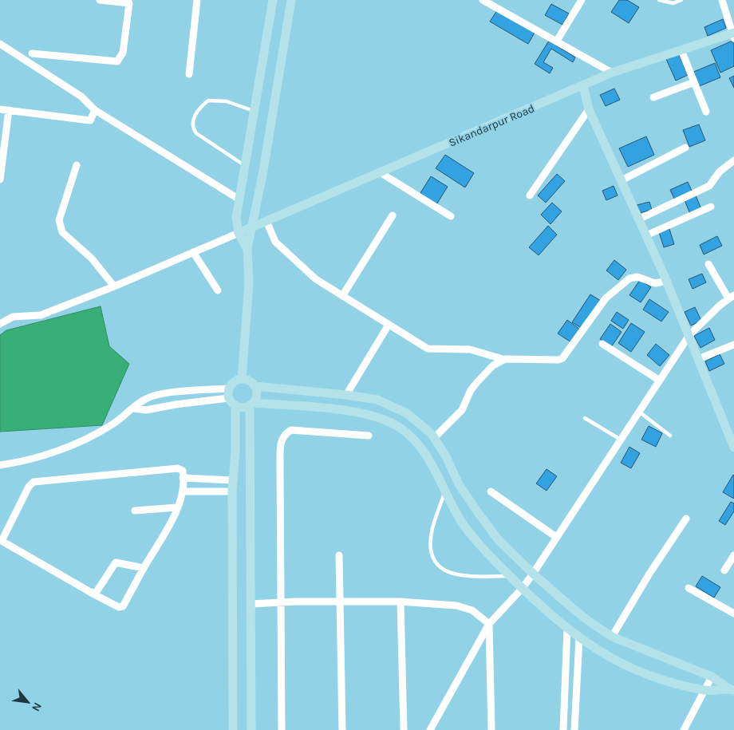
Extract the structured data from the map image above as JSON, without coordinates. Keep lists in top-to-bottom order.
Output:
{
  "streets": {
    "street": ["Sikandarpur Road"]
  },
  "north": "bottom right"
}
